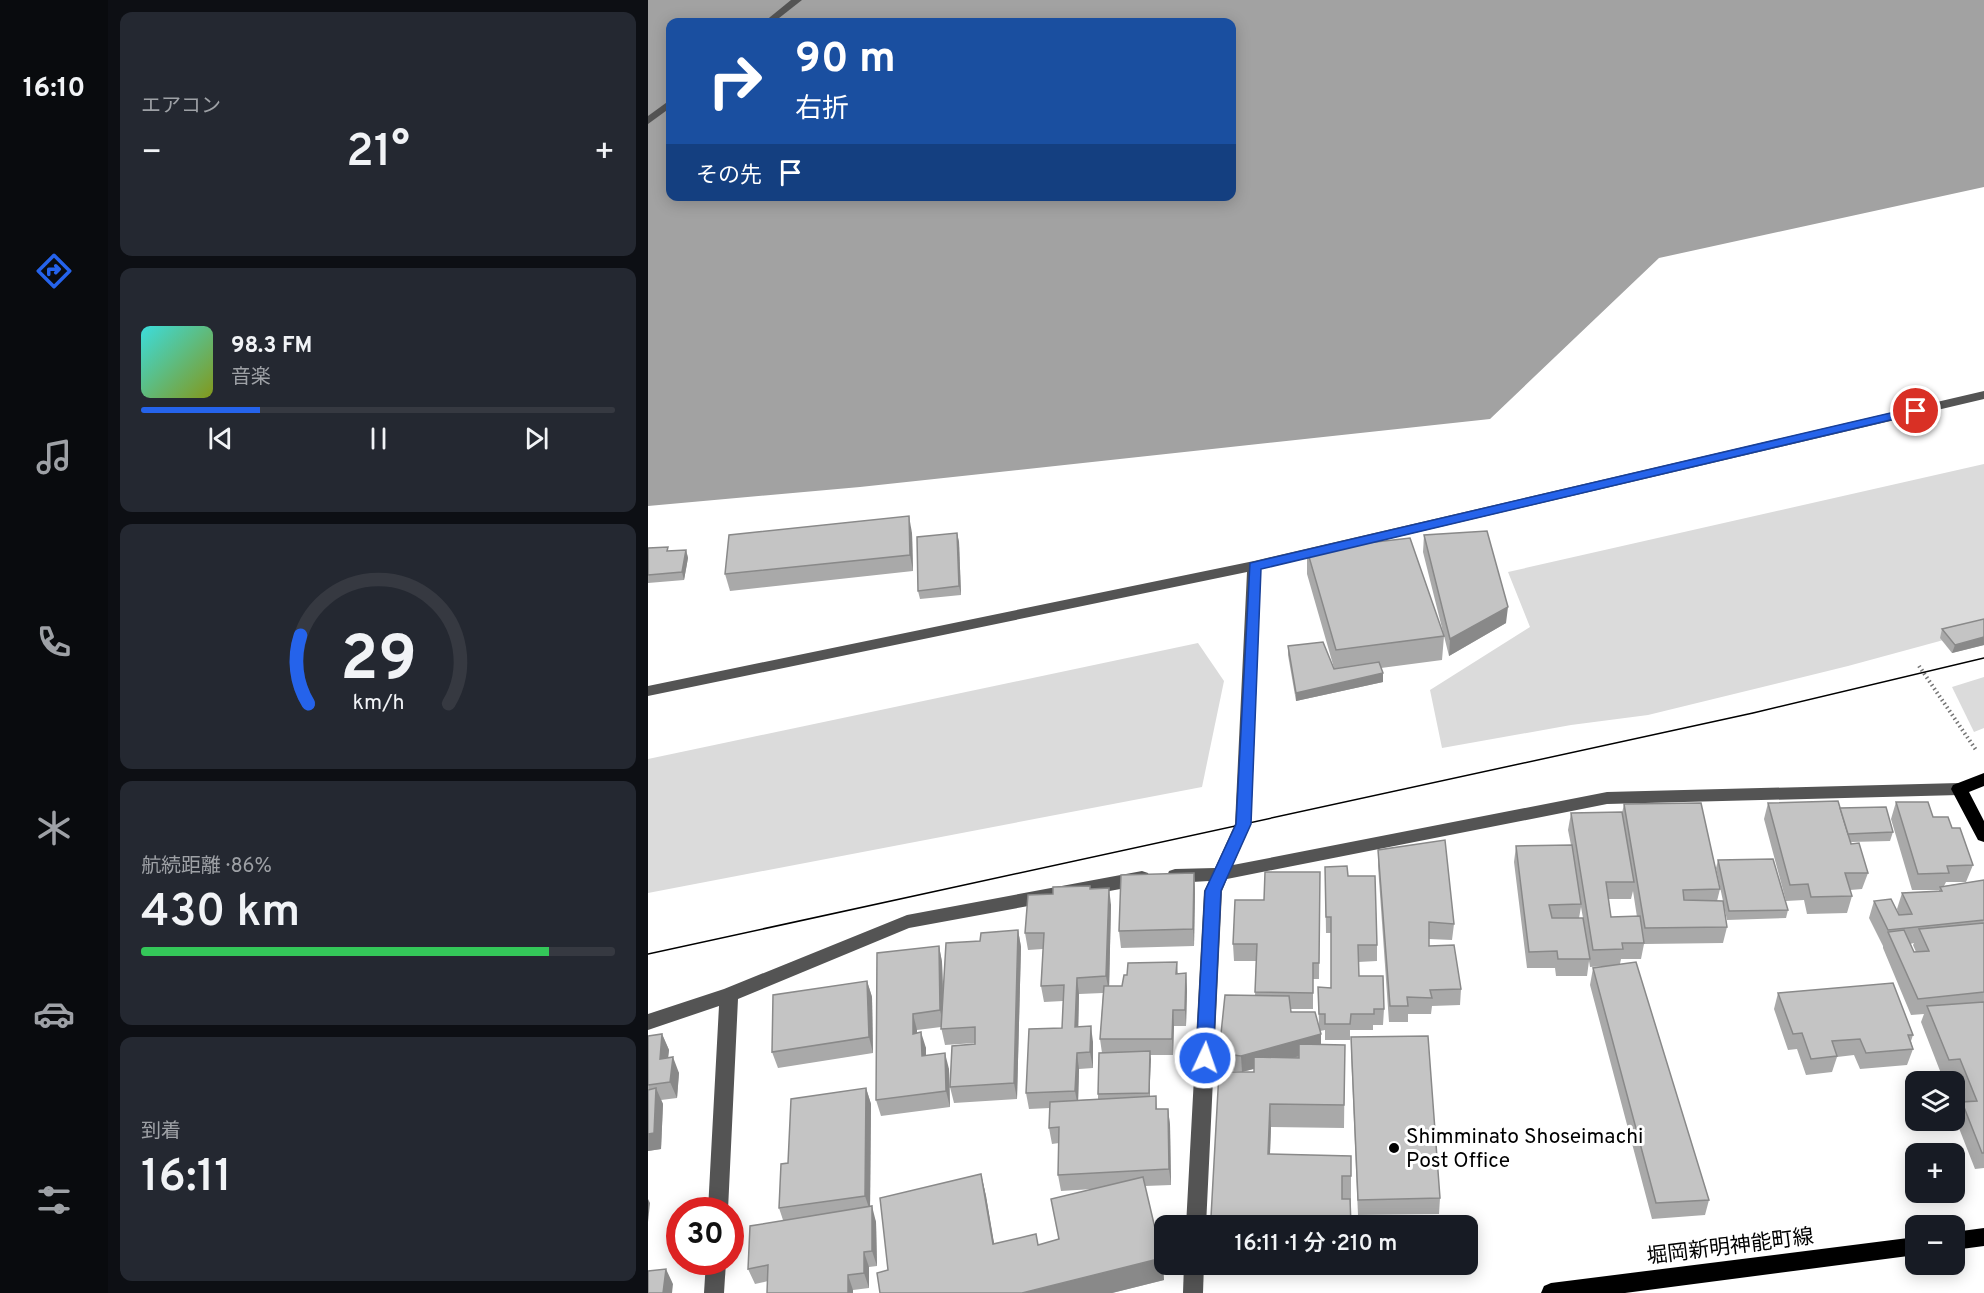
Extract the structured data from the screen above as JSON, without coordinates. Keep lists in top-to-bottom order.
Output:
{
  "streets": {
    "main road": ["堀岡新明神能町線"]
  },
  "places": ["Shimminato Shoseimachi Post Office"],
  "page": {
    "tabs": "16:10",
    "tile": [
      "エアコン",
      ["航続距離 · 86%", "430 km"],
      ["到着", "16:11"]
    ],
    "turn": ["90 m", "右折"],
    "heat": ["−", "21°", "+"],
    "then": "その先",
    "song": ["98.3 FM", "音楽"],
    "map_buttons": ["+", "−"],
    "limit": "30",
    "trip": "16:11 · 1 分 · 210 m",
    "gauge": ["29", "km/h"]
  }
}
